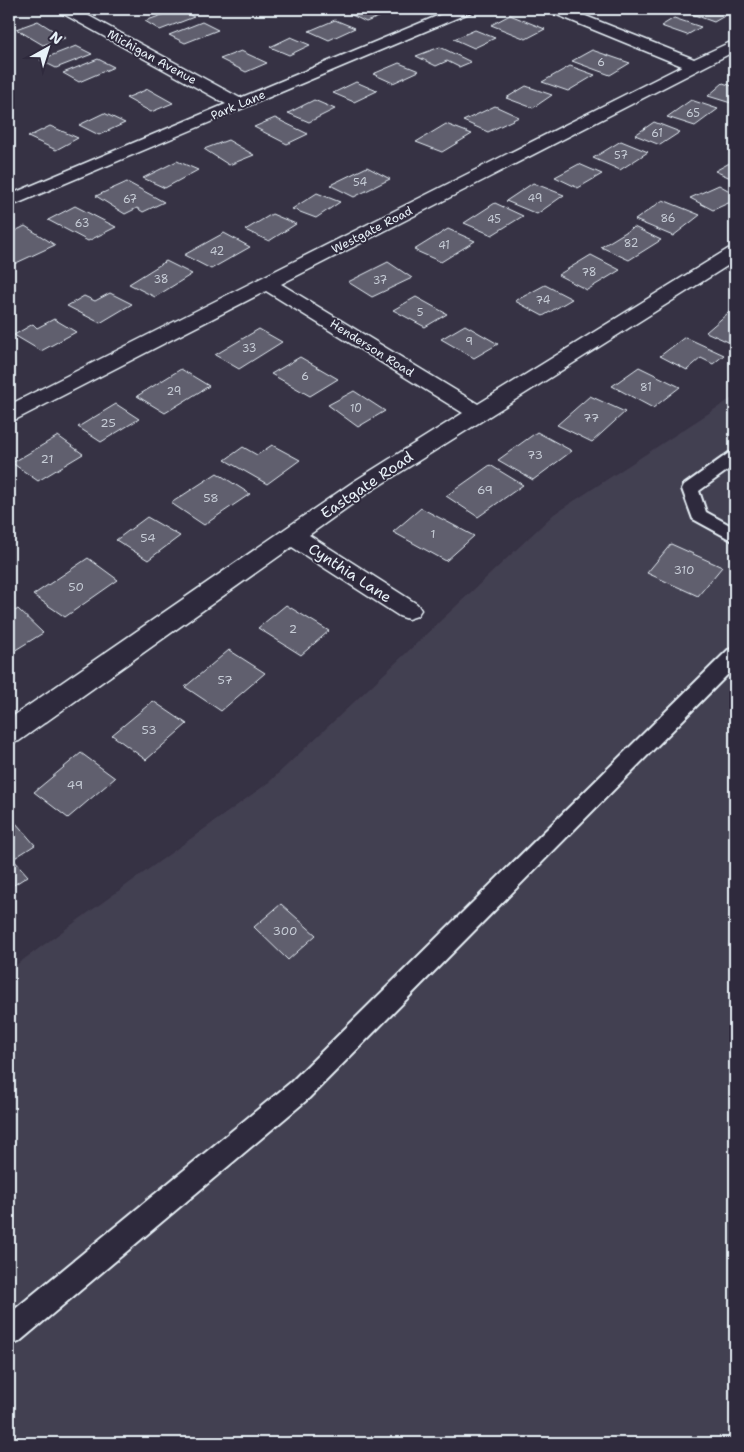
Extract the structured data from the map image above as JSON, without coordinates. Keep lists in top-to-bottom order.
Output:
{
  "streets": {
    "street": [
      "Michigan Avenue",
      "Park Lane",
      "Westgate Road",
      "Henderson Road",
      "Eastgate Road",
      "Cynthia Lane"
    ]
  },
  "crossings": [
    ["Michigan Avenue", "Park Lane"],
    ["Westgate Road", "Henderson Road"],
    ["Henderson Road", "Eastgate Road"],
    ["Eastgate Road", "Cynthia Lane"]
  ],
  "house_numbers": [
    "6",
    "65",
    "61",
    "57",
    "54",
    "49",
    "67",
    "86",
    "45",
    "63",
    "82",
    "41",
    "42",
    "78",
    "38",
    "37",
    "74",
    "5",
    "9",
    "33",
    "6",
    "81",
    "29",
    "10",
    "77",
    "25",
    "73",
    "21",
    "69",
    "58",
    "1",
    "54",
    "310",
    "50",
    "2",
    "57",
    "53",
    "49",
    "300"
  ],
  "north": "top right"
}
